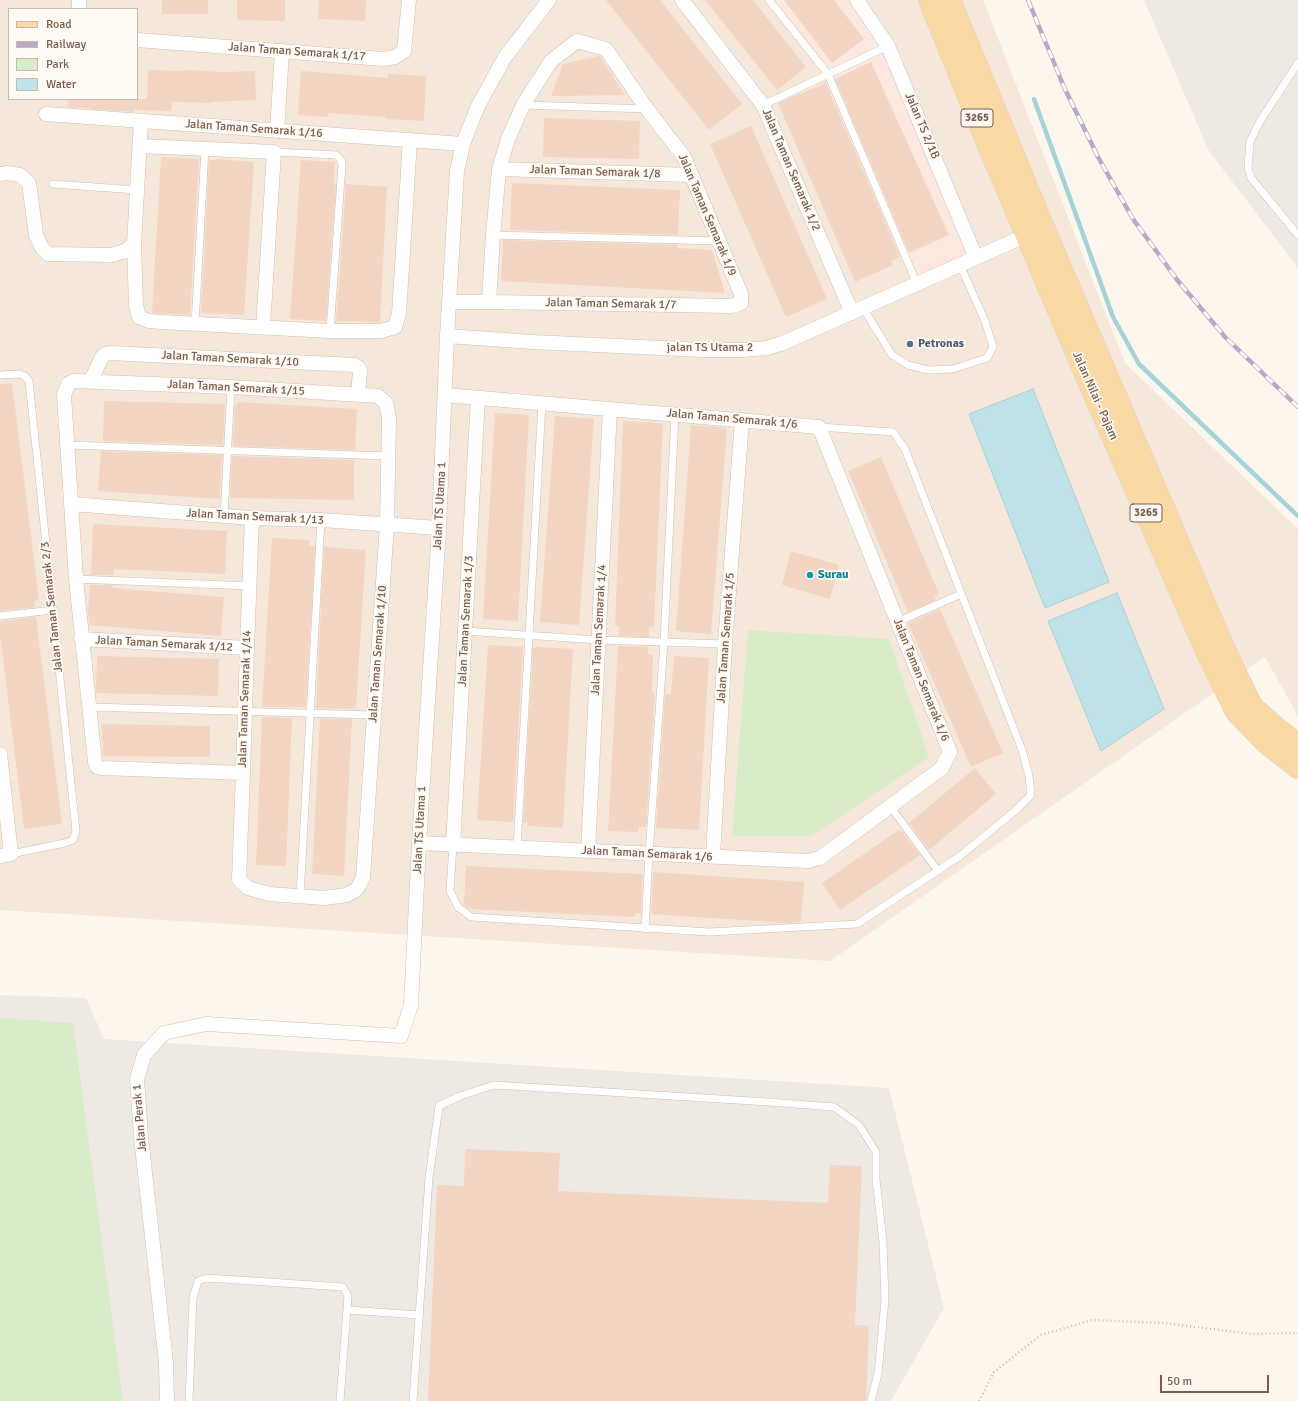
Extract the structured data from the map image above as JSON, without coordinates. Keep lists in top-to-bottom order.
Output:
{
  "streets": {
    "main road": ["3265", "Jalan Nilai - Pajam"],
    "street": [
      "Jalan Taman Semarak 1/17",
      "Jalan TS 2/1B",
      "Jalan Taman Semarak 1/16",
      "Jalan Taman Semarak 1/2",
      "Jalan Taman Semarak 1/8",
      "Jalan Taman Semarak 1/9",
      "Jalan Taman Semarak 1/7",
      "jalan TS Utama 2",
      "Jalan Taman Semarak 1/10",
      "Jalan Taman Semarak 1/15",
      "Jalan Taman Semarak 1/6",
      "Jalan TS Utama 1",
      "Jalan Taman Semarak 1/13",
      "Jalan Taman Semarak 1/3",
      "Jalan Taman Semarak 1/4",
      "Jalan Taman Semarak 1/5",
      "Jalan Taman Semarak 1/12",
      "Jalan Taman Semarak 1/14",
      "Jalan Perak 1"
    ],
    "lane": ["Jalan Taman Semarak 2/3"]
  },
  "crossings": [
    ["Jalan TS 2/1B", "jalan TS Utama 2"],
    ["Jalan Taman Semarak 1/16", "Jalan TS Utama 1"],
    ["Jalan Taman Semarak 1/2", "jalan TS Utama 2"],
    ["Jalan Taman Semarak 1/8", "Jalan Taman Semarak 1/9"],
    ["Jalan Taman Semarak 1/9", "Jalan Taman Semarak 1/7"],
    ["Jalan Taman Semarak 1/7", "Jalan TS Utama 1"],
    ["jalan TS Utama 2", "Jalan Nilai - Pajam"],
    ["jalan TS Utama 2", "Jalan TS Utama 1"],
    ["Jalan Taman Semarak 1/10", "Jalan Taman Semarak 1/15"],
    ["Jalan Taman Semarak 1/10", "Jalan Taman Semarak 1/13"],
    ["Jalan Taman Semarak 1/10", "Jalan Taman Semarak 1/14"],
    ["Jalan Taman Semarak 1/6", "Jalan TS Utama 1"],
    ["Jalan Taman Semarak 1/6", "Jalan Taman Semarak 1/3"],
    ["Jalan Taman Semarak 1/6", "Jalan Taman Semarak 1/4"],
    ["Jalan Taman Semarak 1/6", "Jalan Taman Semarak 1/5"],
    ["Jalan TS Utama 1", "Jalan Taman Semarak 1/13"],
    ["Jalan TS Utama 1", "Jalan Perak 1"],
    ["Jalan Taman Semarak 1/13", "Jalan Taman Semarak 1/14"],
    ["Jalan Taman Semarak 1/12", "Jalan Taman Semarak 1/14"]
  ],
  "places": ["Petronas", "Surau"],
  "legend": [
    "Road",
    "Railway",
    "Park",
    "Water"
  ],
  "scale_bar": "50 m"
}
